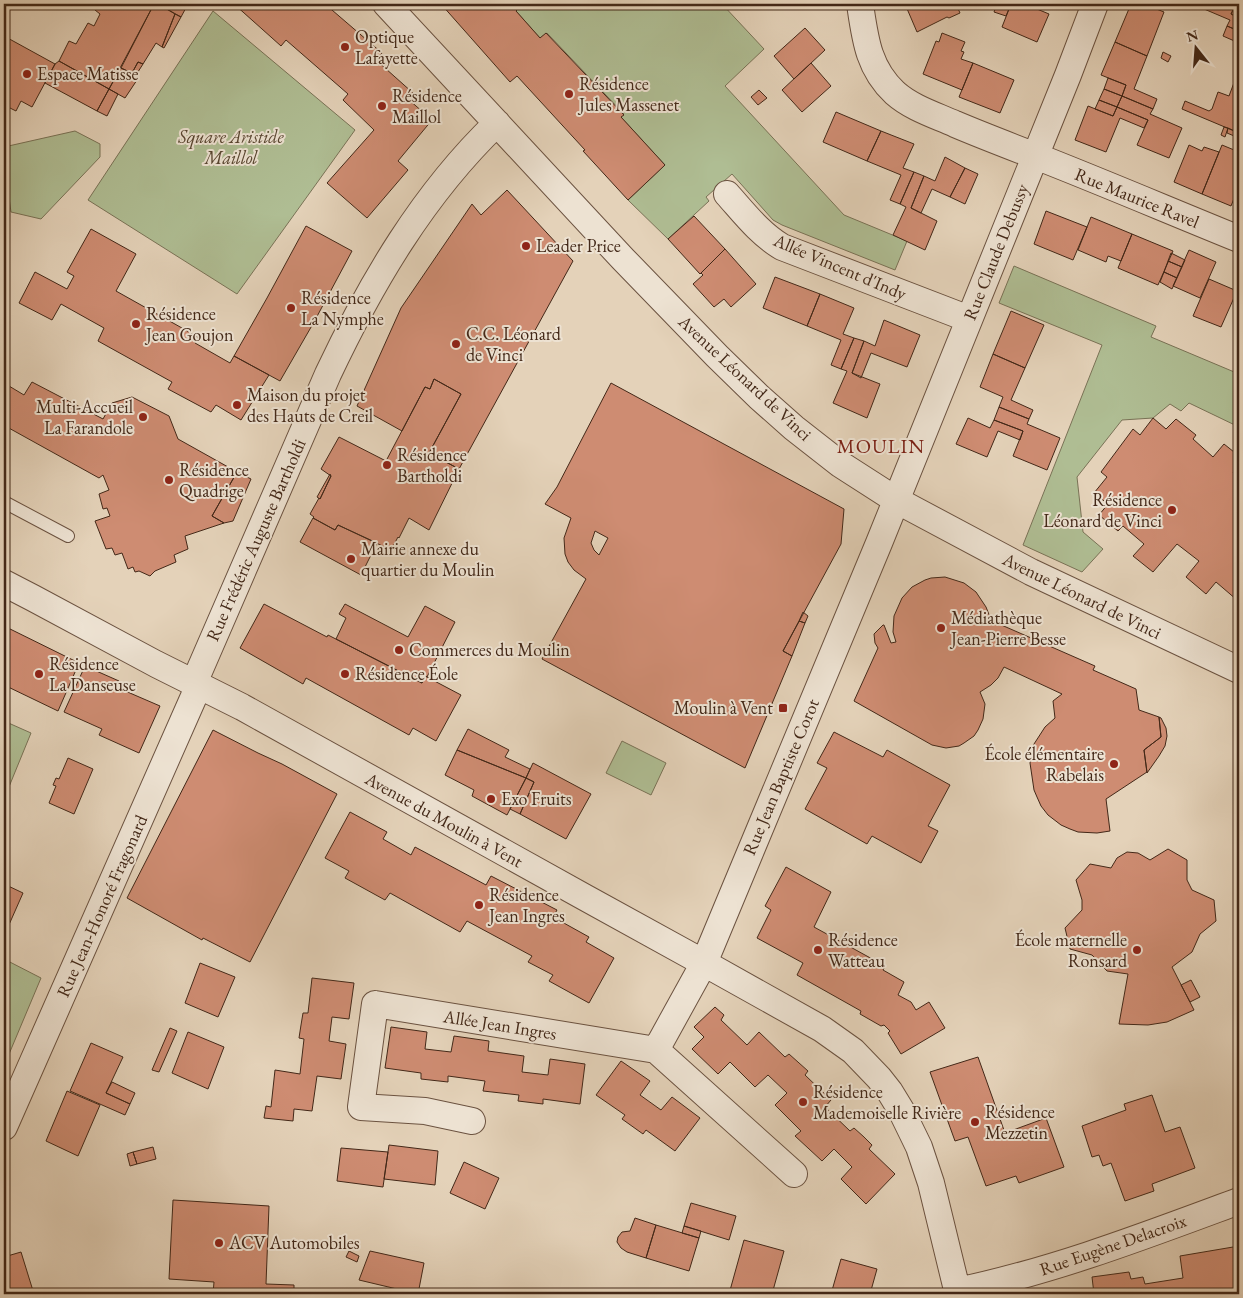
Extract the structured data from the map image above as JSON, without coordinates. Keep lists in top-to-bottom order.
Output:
{
  "streets": {
    "street": [
      "Rue Maurice Ravel",
      "Rue Claude Debussy",
      "Allée Vincent d'Indy",
      "Avenue Léonard de Vinci",
      "Rue Frédéric Auguste Bartholdi",
      "Rue Jean Baptiste Corot",
      "Avenue du Moulin à Vent",
      "Rue Jean-Honoré Fragonard",
      "Allée Jean Ingres",
      "Rue Eugène Delacroix"
    ]
  },
  "crossings": [
    ["Rue Maurice Ravel", "Rue Claude Debussy"],
    ["Rue Claude Debussy", "Allée Vincent d'Indy"],
    ["Rue Claude Debussy", "Avenue Léonard de Vinci"],
    ["Rue Claude Debussy", "Rue Jean Baptiste Corot"],
    ["Avenue Léonard de Vinci", "Rue Frédéric Auguste Bartholdi"],
    ["Avenue Léonard de Vinci", "Rue Jean Baptiste Corot"],
    ["Rue Frédéric Auguste Bartholdi", "Avenue du Moulin à Vent"],
    ["Rue Frédéric Auguste Bartholdi", "Rue Jean-Honoré Fragonard"],
    ["Rue Jean Baptiste Corot", "Avenue du Moulin à Vent"],
    ["Rue Jean Baptiste Corot", "Allée Jean Ingres"],
    ["Avenue du Moulin à Vent", "Rue Jean-Honoré Fragonard"],
    ["Avenue du Moulin à Vent", "Rue Eugène Delacroix"]
  ],
  "districts": ["MOULIN"],
  "parks": ["Square Aristide Maillol"],
  "places": {
    "other": [
      "Optique Lafayette",
      "Espace Matisse",
      "Résidence Jules Massenet",
      "Résidence Maillol",
      "Leader Price",
      "Résidence La Nymphe",
      "Résidence Jean Goujon",
      "C.C. Léonard de Vinci",
      "Maison du projet des Hauts de Creil",
      "Multi-Accueil La Farandole",
      "Résidence Bartholdi",
      "Résidence Quadrige",
      "Résidence Léonard de Vinci",
      "Mairie annexe du quartier du Moulin",
      "Médiathèque Jean-Pierre Besse",
      "Commerces du Moulin",
      "Résidence La Danseuse",
      "Résidence Éole",
      "École élémentaire Rabelais",
      "Exo Fruits",
      "Résidence Jean Ingres",
      "Résidence Watteau",
      "École maternelle Ronsard",
      "Résidence Mademoiselle Rivière",
      "Résidence Mezzetin",
      "ACV Automobiles"
    ],
    "transit": ["Moulin à Vent"]
  },
  "north": "top"
}
